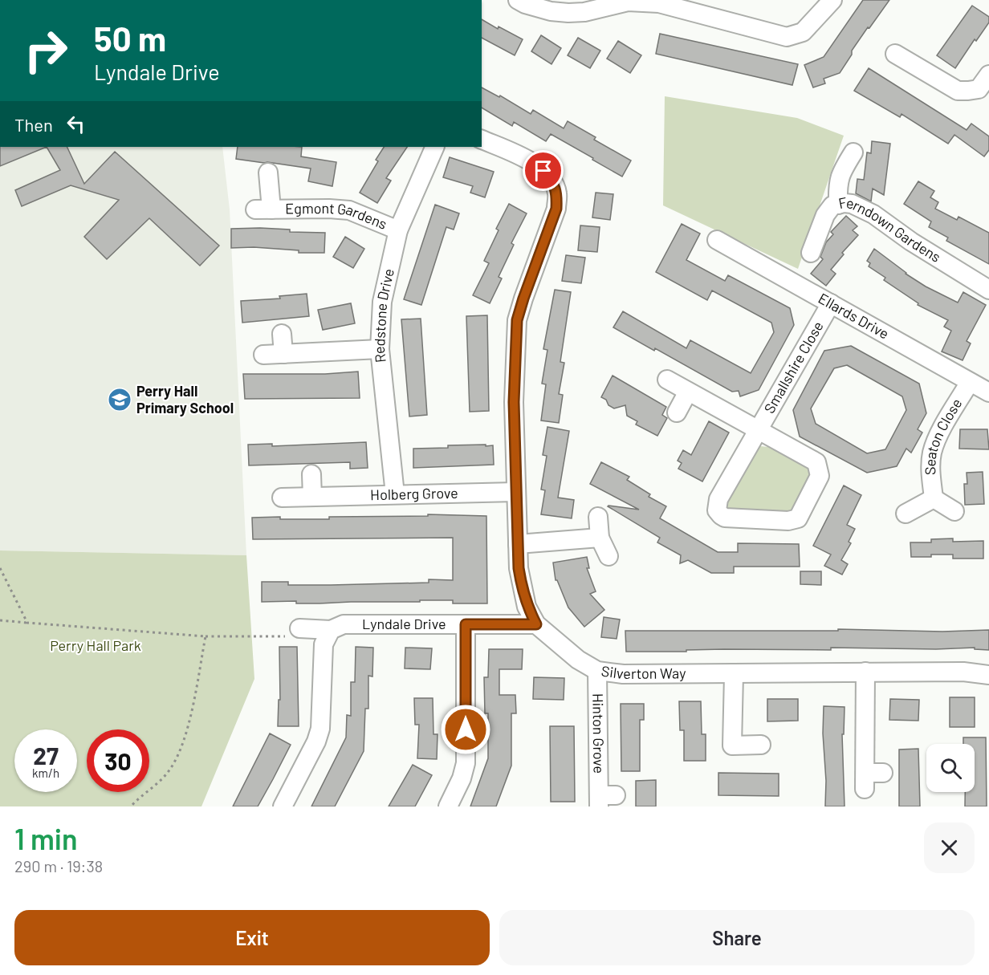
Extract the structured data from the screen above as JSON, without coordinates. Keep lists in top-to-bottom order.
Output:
{
  "streets": {
    "street": [
      "Egmont Gardens",
      "Ferndown Gardens",
      "Redstone Drive",
      "Ellards Drive",
      "Smallshire Close",
      "Seaton Close",
      "Holberg Grove",
      "Lyndale Drive",
      "Silverton Way",
      "Hinton Grove"
    ]
  },
  "crossings": [
    ["Egmont Gardens", "Redstone Drive"],
    ["Redstone Drive", "Holberg Grove"],
    ["Ellards Drive", "Smallshire Close"],
    ["Ellards Drive", "Seaton Close"],
    ["Holberg Grove", "Silverton Way"],
    ["Lyndale Drive", "Silverton Way"],
    ["Silverton Way", "Hinton Grove"]
  ],
  "parks": ["Perry Hall Park"],
  "places": {
    "school or university": ["Perry Hall Primary School"]
  },
  "page": {
    "turn": ["50 m", "Lyndale Drive"],
    "then": "Then",
    "speed": "27 km/h",
    "limit": "30",
    "heading": ["1 min", "290 m · 19:38"],
    "buttons": ["Exit", "Share"]
  }
}
